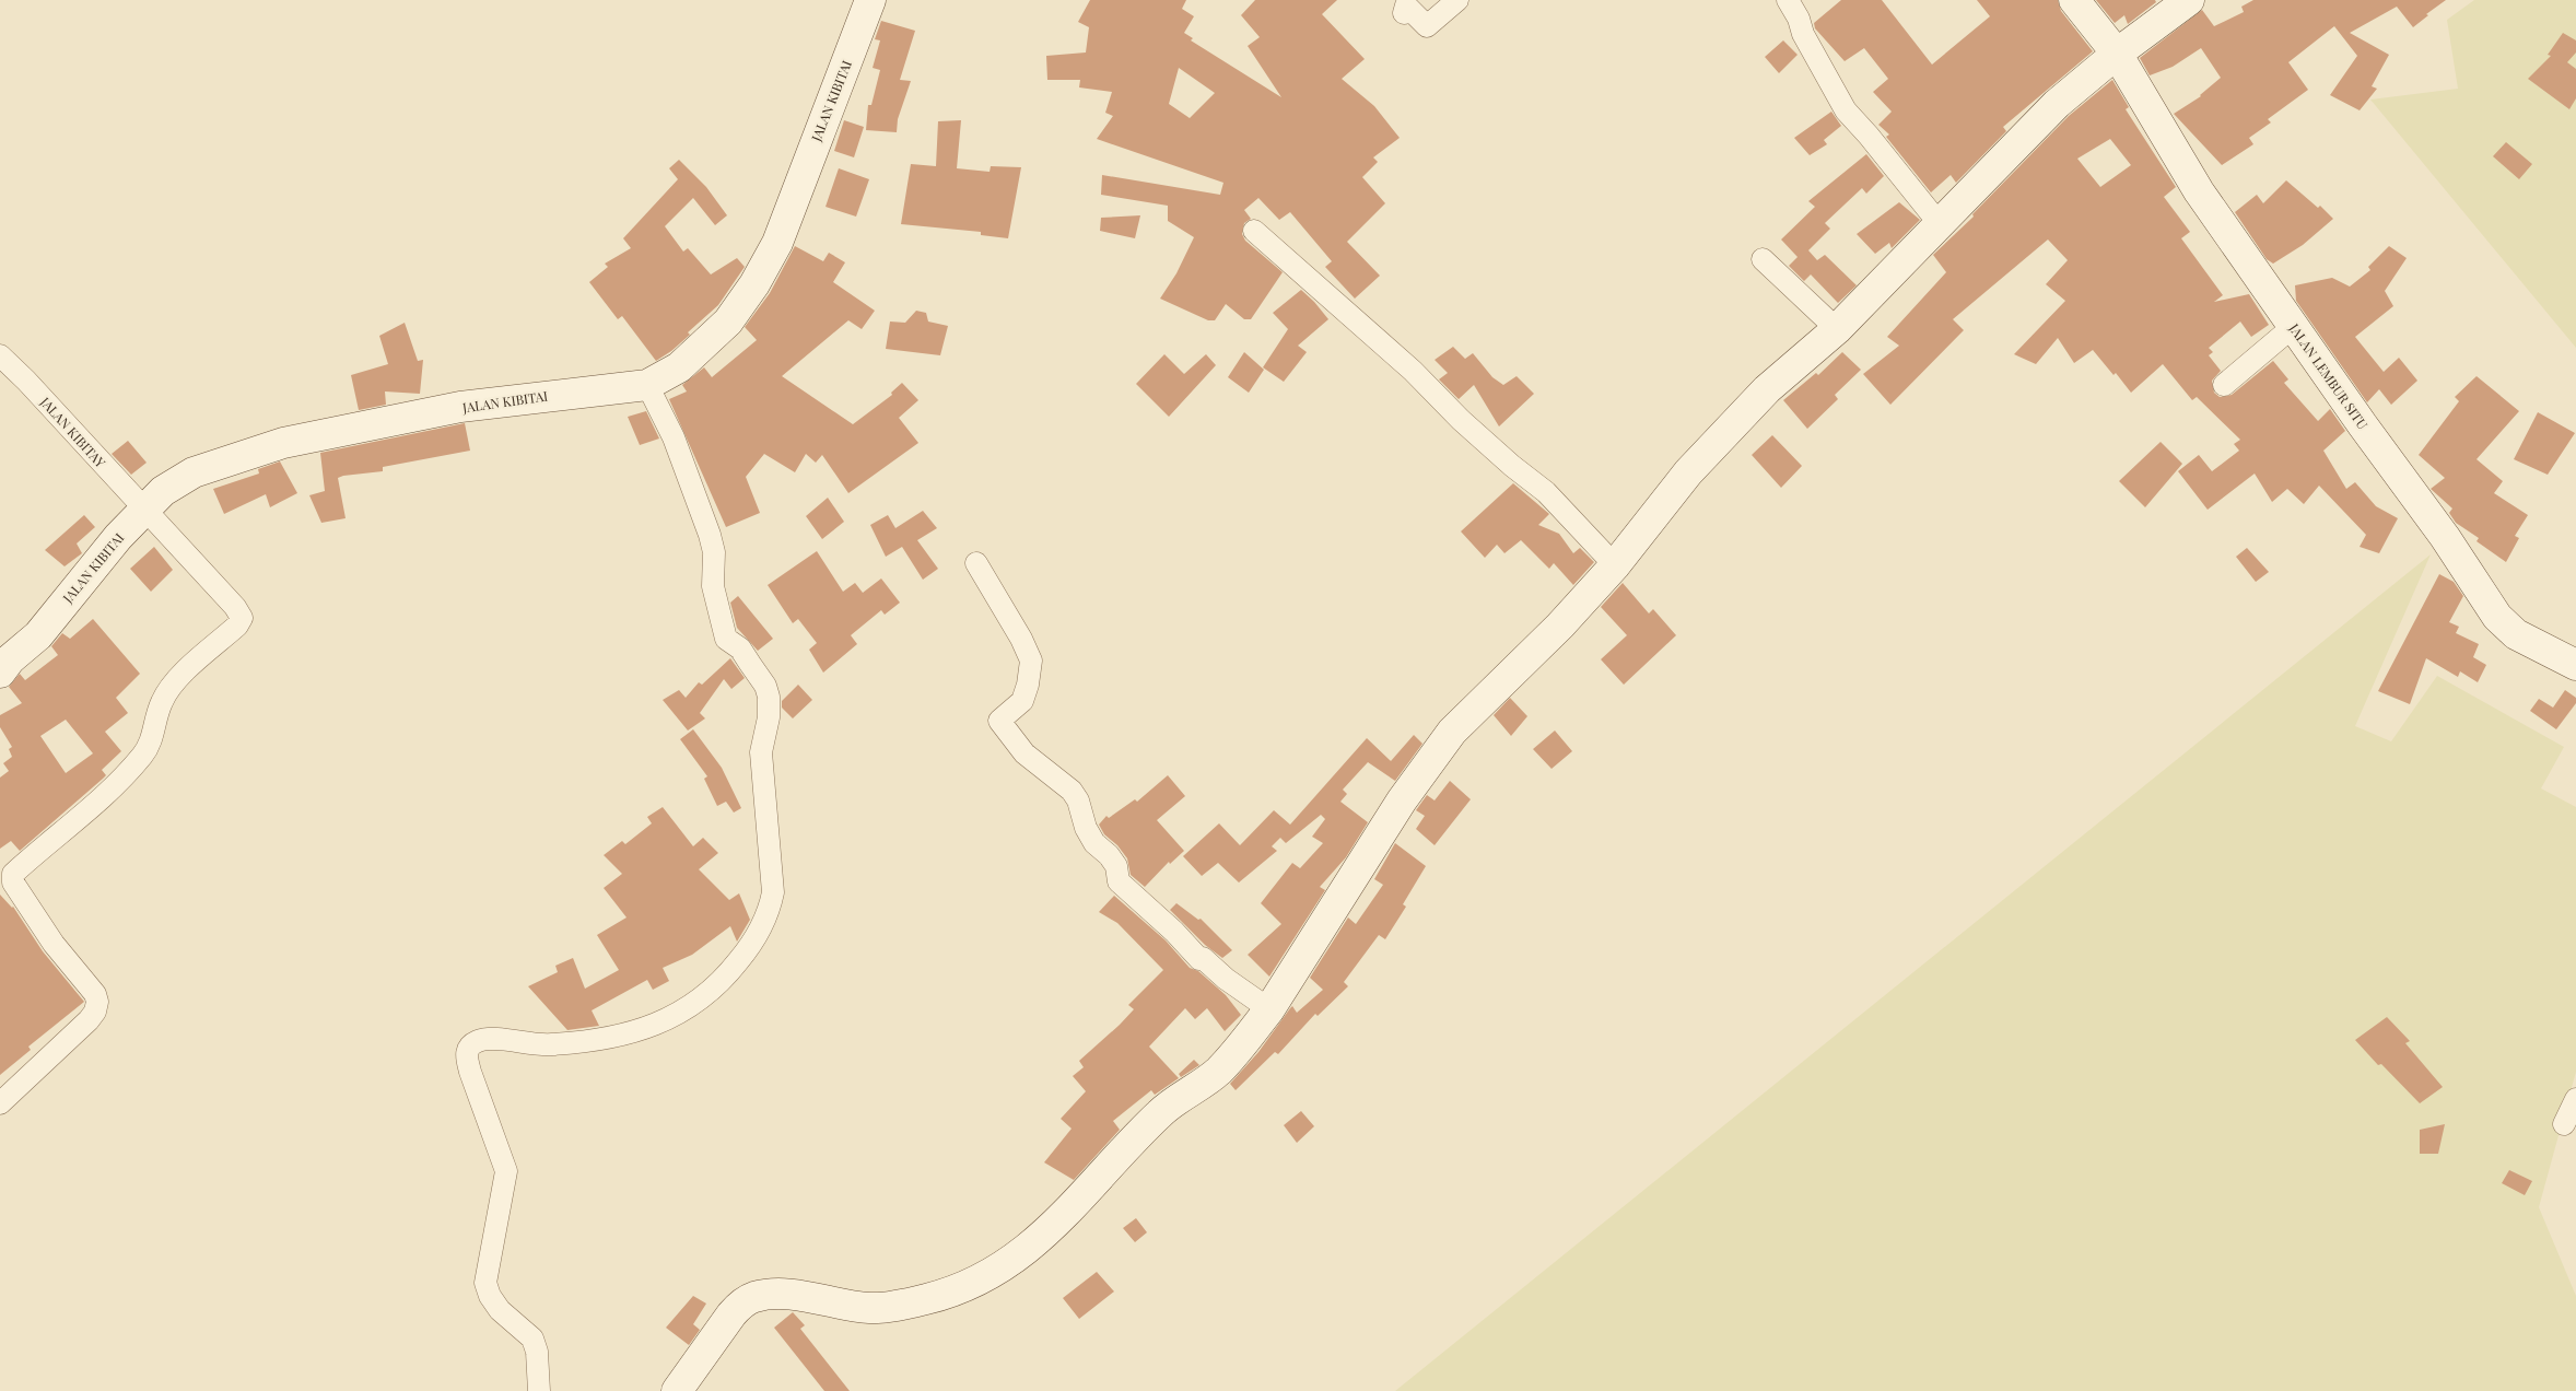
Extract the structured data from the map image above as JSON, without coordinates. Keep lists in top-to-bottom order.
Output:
{
  "streets": {
    "street": ["JALAN KIBITAI", "JALAN LEMBUR SITU", "JALAN KIBITAY"]
  },
  "crossings": [
    ["JALAN KIBITAI", "JALAN KIBITAY"]
  ]
}
